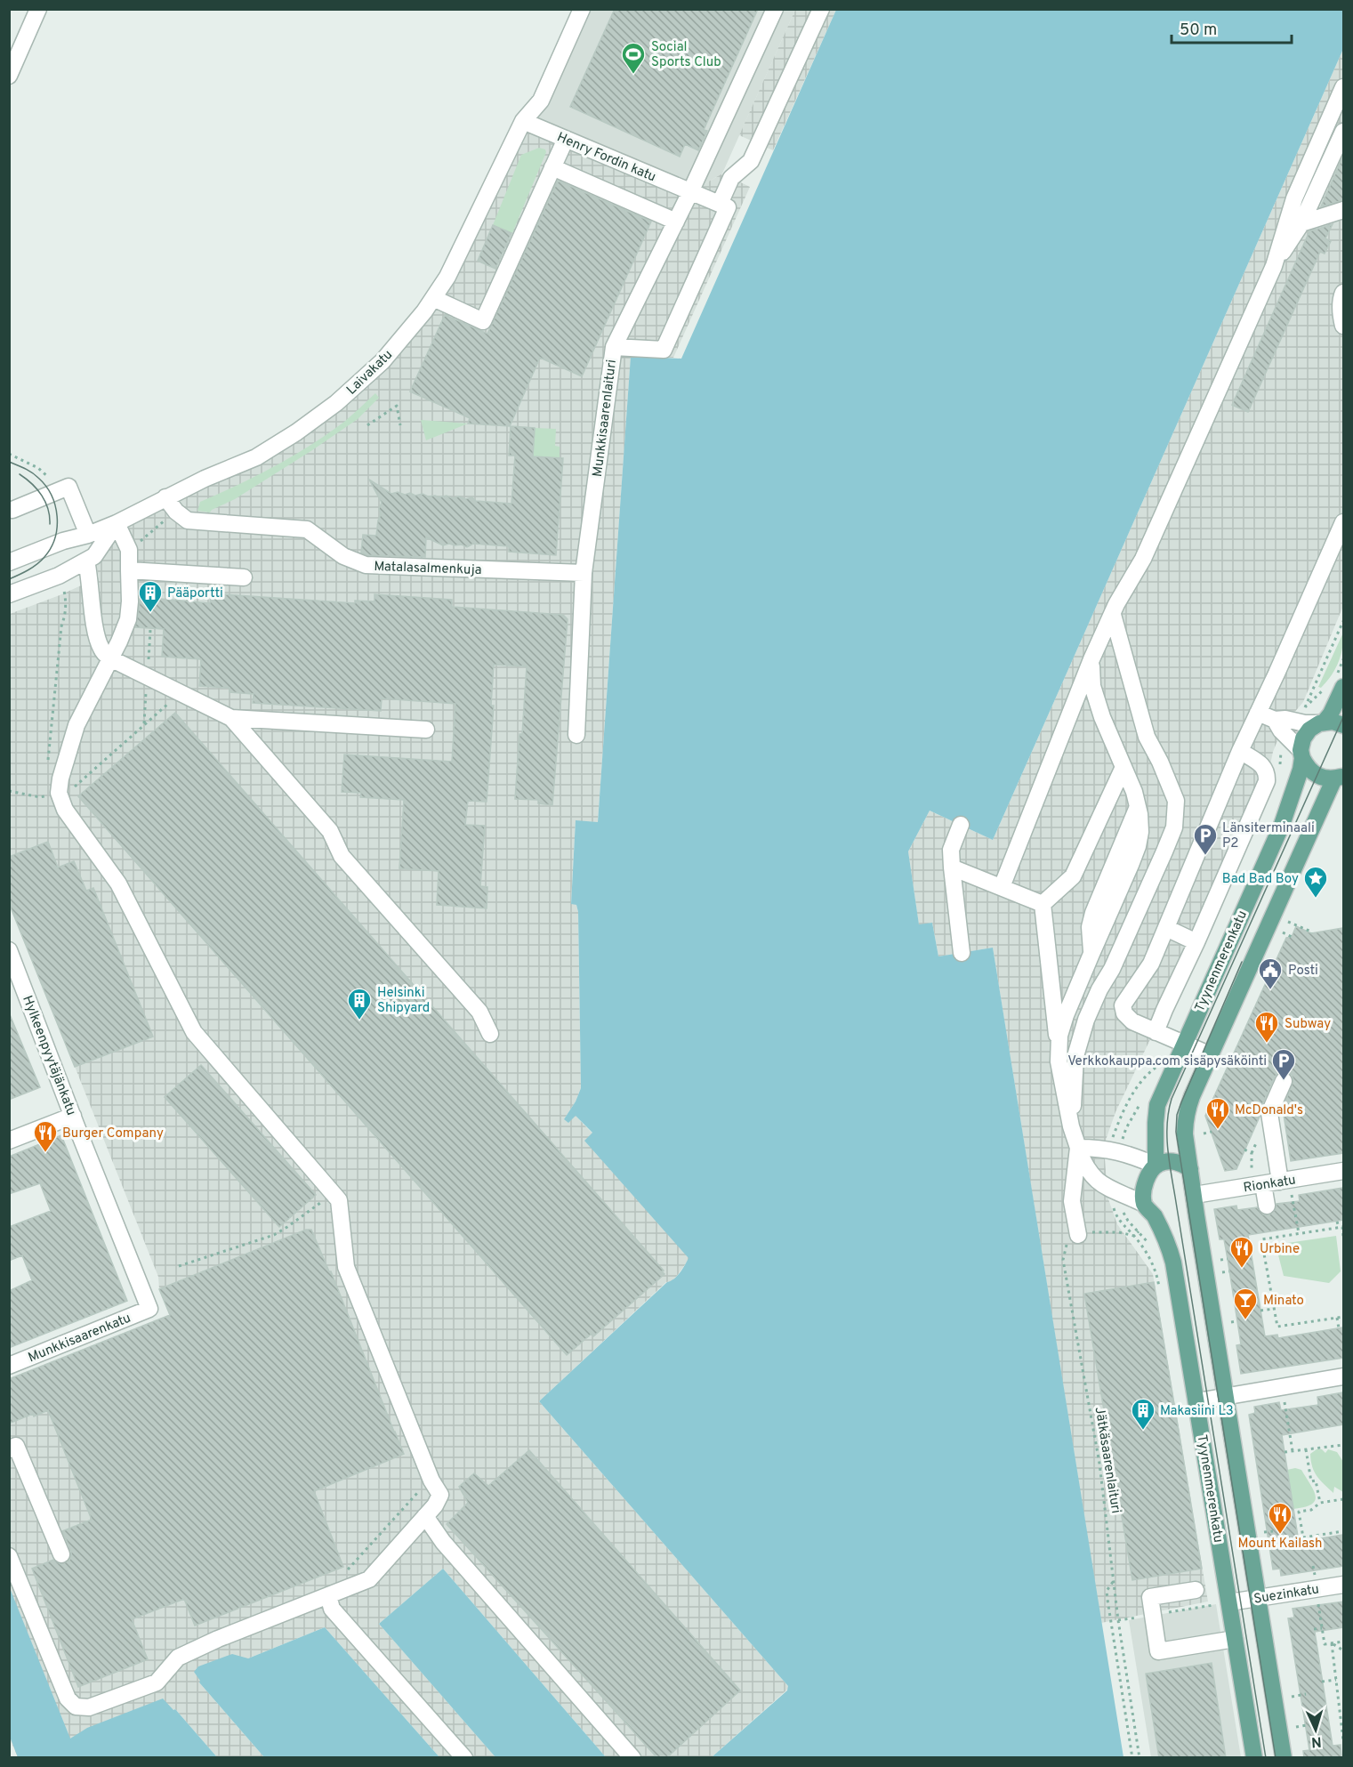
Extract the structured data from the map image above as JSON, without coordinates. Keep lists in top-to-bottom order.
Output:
{
  "streets": {
    "main road": ["Tyynenmerenkatu"],
    "street": [
      "Henry Fordin katu",
      "Laivakatu",
      "Munkkisaarenlaituri",
      "Matalasalmenkuja",
      "Hylkeenpyytäjänkatu",
      "Rionkatu",
      "Munkkisaarenkatu",
      "Suezinkatu"
    ],
    "path": ["Jätkäsaarenlaituri"]
  },
  "crossings": [
    ["Henry Fordin katu", "Laivakatu"],
    ["Henry Fordin katu", "Munkkisaarenlaituri"],
    ["Laivakatu", "Matalasalmenkuja"],
    ["Munkkisaarenlaituri", "Matalasalmenkuja"],
    ["Tyynenmerenkatu", "Suezinkatu"],
    ["Hylkeenpyytäjänkatu", "Munkkisaarenkatu"]
  ],
  "places": {
    "sports": ["Social Sports Club"],
    "building": ["Pääportti", "Helsinki Shipyard", "Makasiini L3"],
    "parking": ["Länsiterminaali P2", "Verkkokauppa.com sisäpysäköinti"],
    "place": ["Bad Bad Boy"],
    "public building": ["Posti"],
    "restaurant": [
      "Subway",
      "McDonald's",
      "Burger Company",
      "Urbine",
      "Mount Kailash"
    ],
    "bar": ["Minato"]
  },
  "scale_bar": "50 m",
  "north": "bottom"
}
